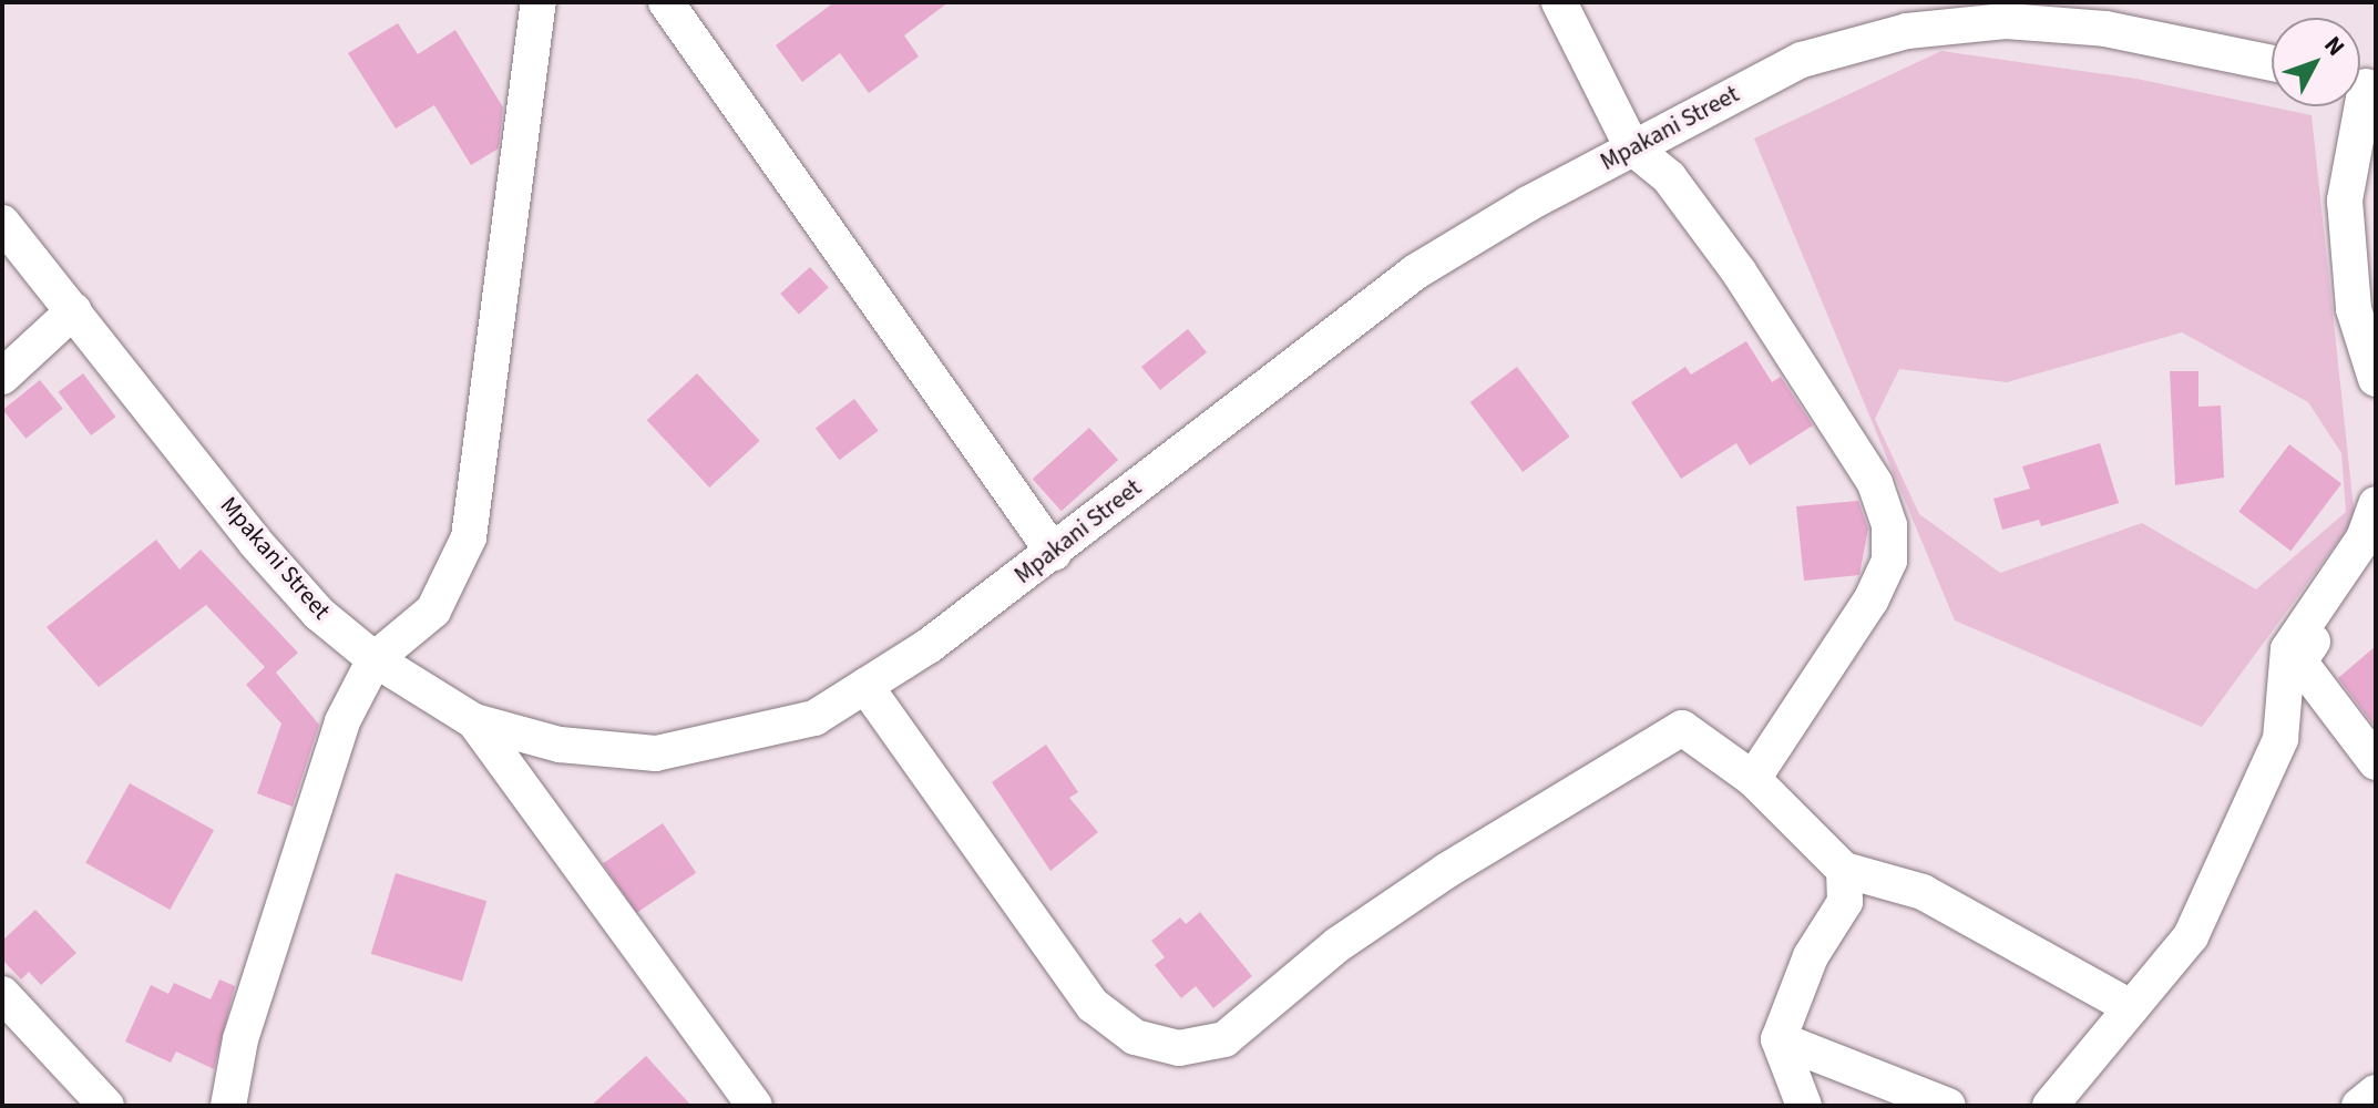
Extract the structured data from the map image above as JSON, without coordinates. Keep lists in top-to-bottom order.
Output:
{
  "streets": {
    "street": ["Mpakani Street"]
  },
  "north": "top right"
}
